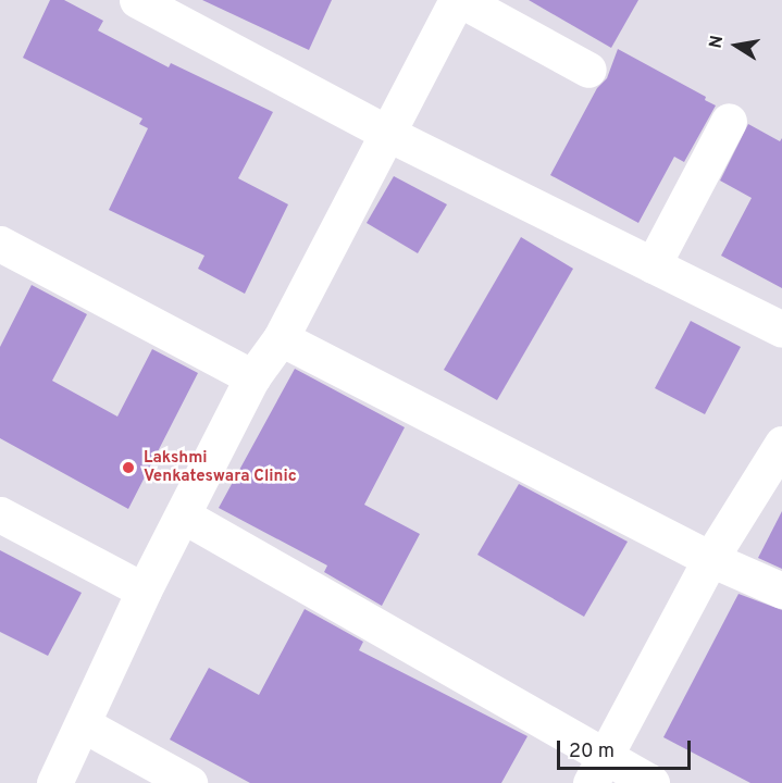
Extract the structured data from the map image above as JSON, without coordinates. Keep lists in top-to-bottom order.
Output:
{
  "places": ["Lakshmi Venkateswara Clinic"],
  "scale_bar": "20 m",
  "north": "left"
}
